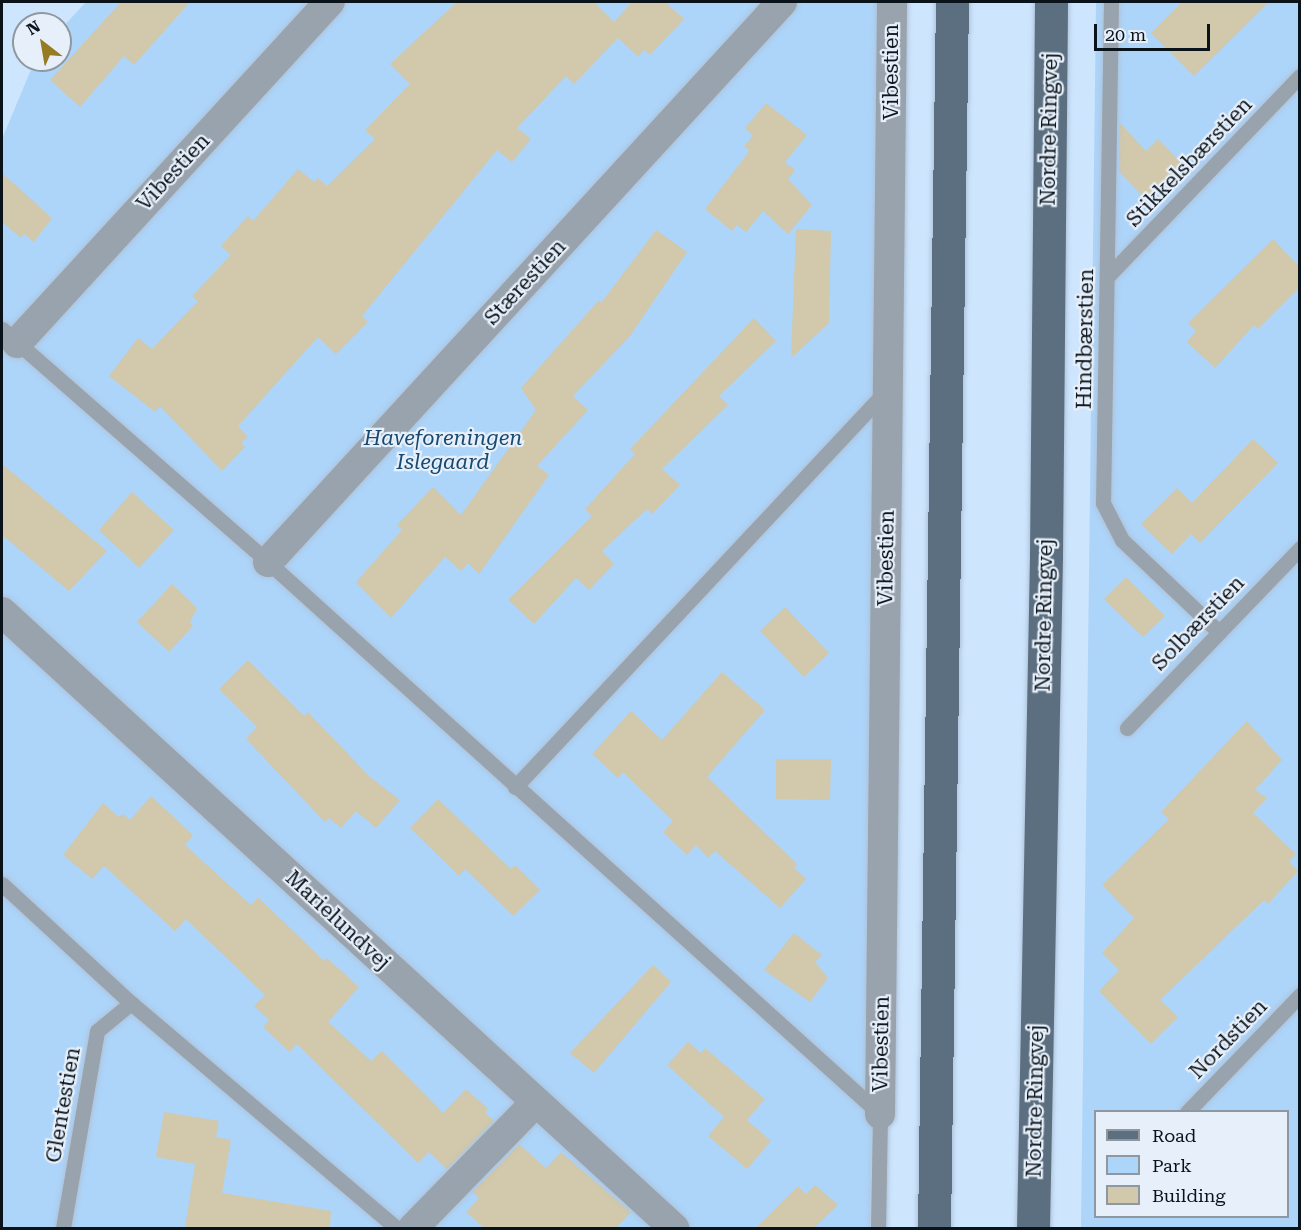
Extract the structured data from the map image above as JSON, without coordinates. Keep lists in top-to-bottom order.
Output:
{
  "streets": {
    "main road": ["Nordre Ringvej"],
    "street": ["Vibestien", "Stærestien", "Marielundvej"],
    "lane": [
      "Stikkelsbærstien",
      "Hindbærstien",
      "Solbærstien",
      "Nordstien",
      "Glentestien"
    ]
  },
  "crossings": [
    ["Stikkelsbærstien", "Hindbærstien"],
    ["Hindbærstien", "Solbærstien"]
  ],
  "parks": ["Haveforeningen Islegaard"],
  "legend": ["Road", "Park", "Building"],
  "scale_bar": "20 m",
  "north": "top left"
}
